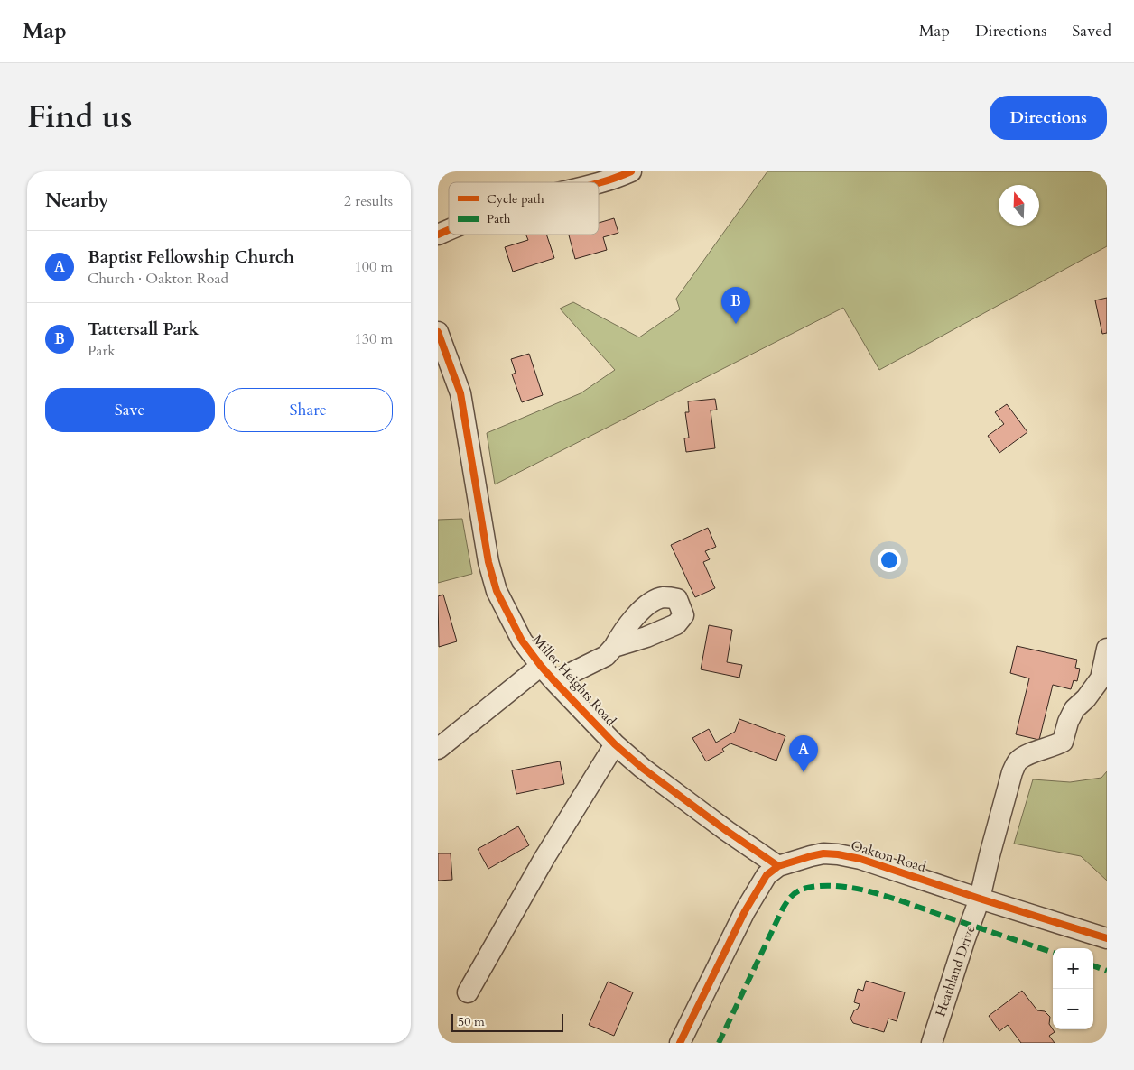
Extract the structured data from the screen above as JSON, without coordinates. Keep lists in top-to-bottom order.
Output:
{
  "streets": {
    "street": ["Miller Heights Road", "Oakton Road", "Heathland Drive"]
  },
  "crossings": [
    ["Miller Heights Road", "Oakton Road"],
    ["Oakton Road", "Heathland Drive"]
  ],
  "legend": ["Cycle path", "Path"],
  "scale_bar": "50 m",
  "north": "top",
  "page": {
    "header": "Map",
    "nav": ["Map", "Directions", "Saved"],
    "title": "Find us",
    "buttons": [
      "Directions",
      ["Save", "Share"]
    ],
    "heading": ["Nearby", "2 results"],
    "list": [
      {
        "mark": "A",
        "name": "Baptist Fellowship Church",
        "note": "Church · Oakton Road",
        "value": "100 m"
      },
      {
        "mark": "B",
        "name": "Tattersall Park",
        "note": "Park",
        "value": "130 m"
      }
    ],
    "pins": ["B", "A"],
    "map_buttons": ["+", "−"],
    "scale": "50 m"
  }
}
